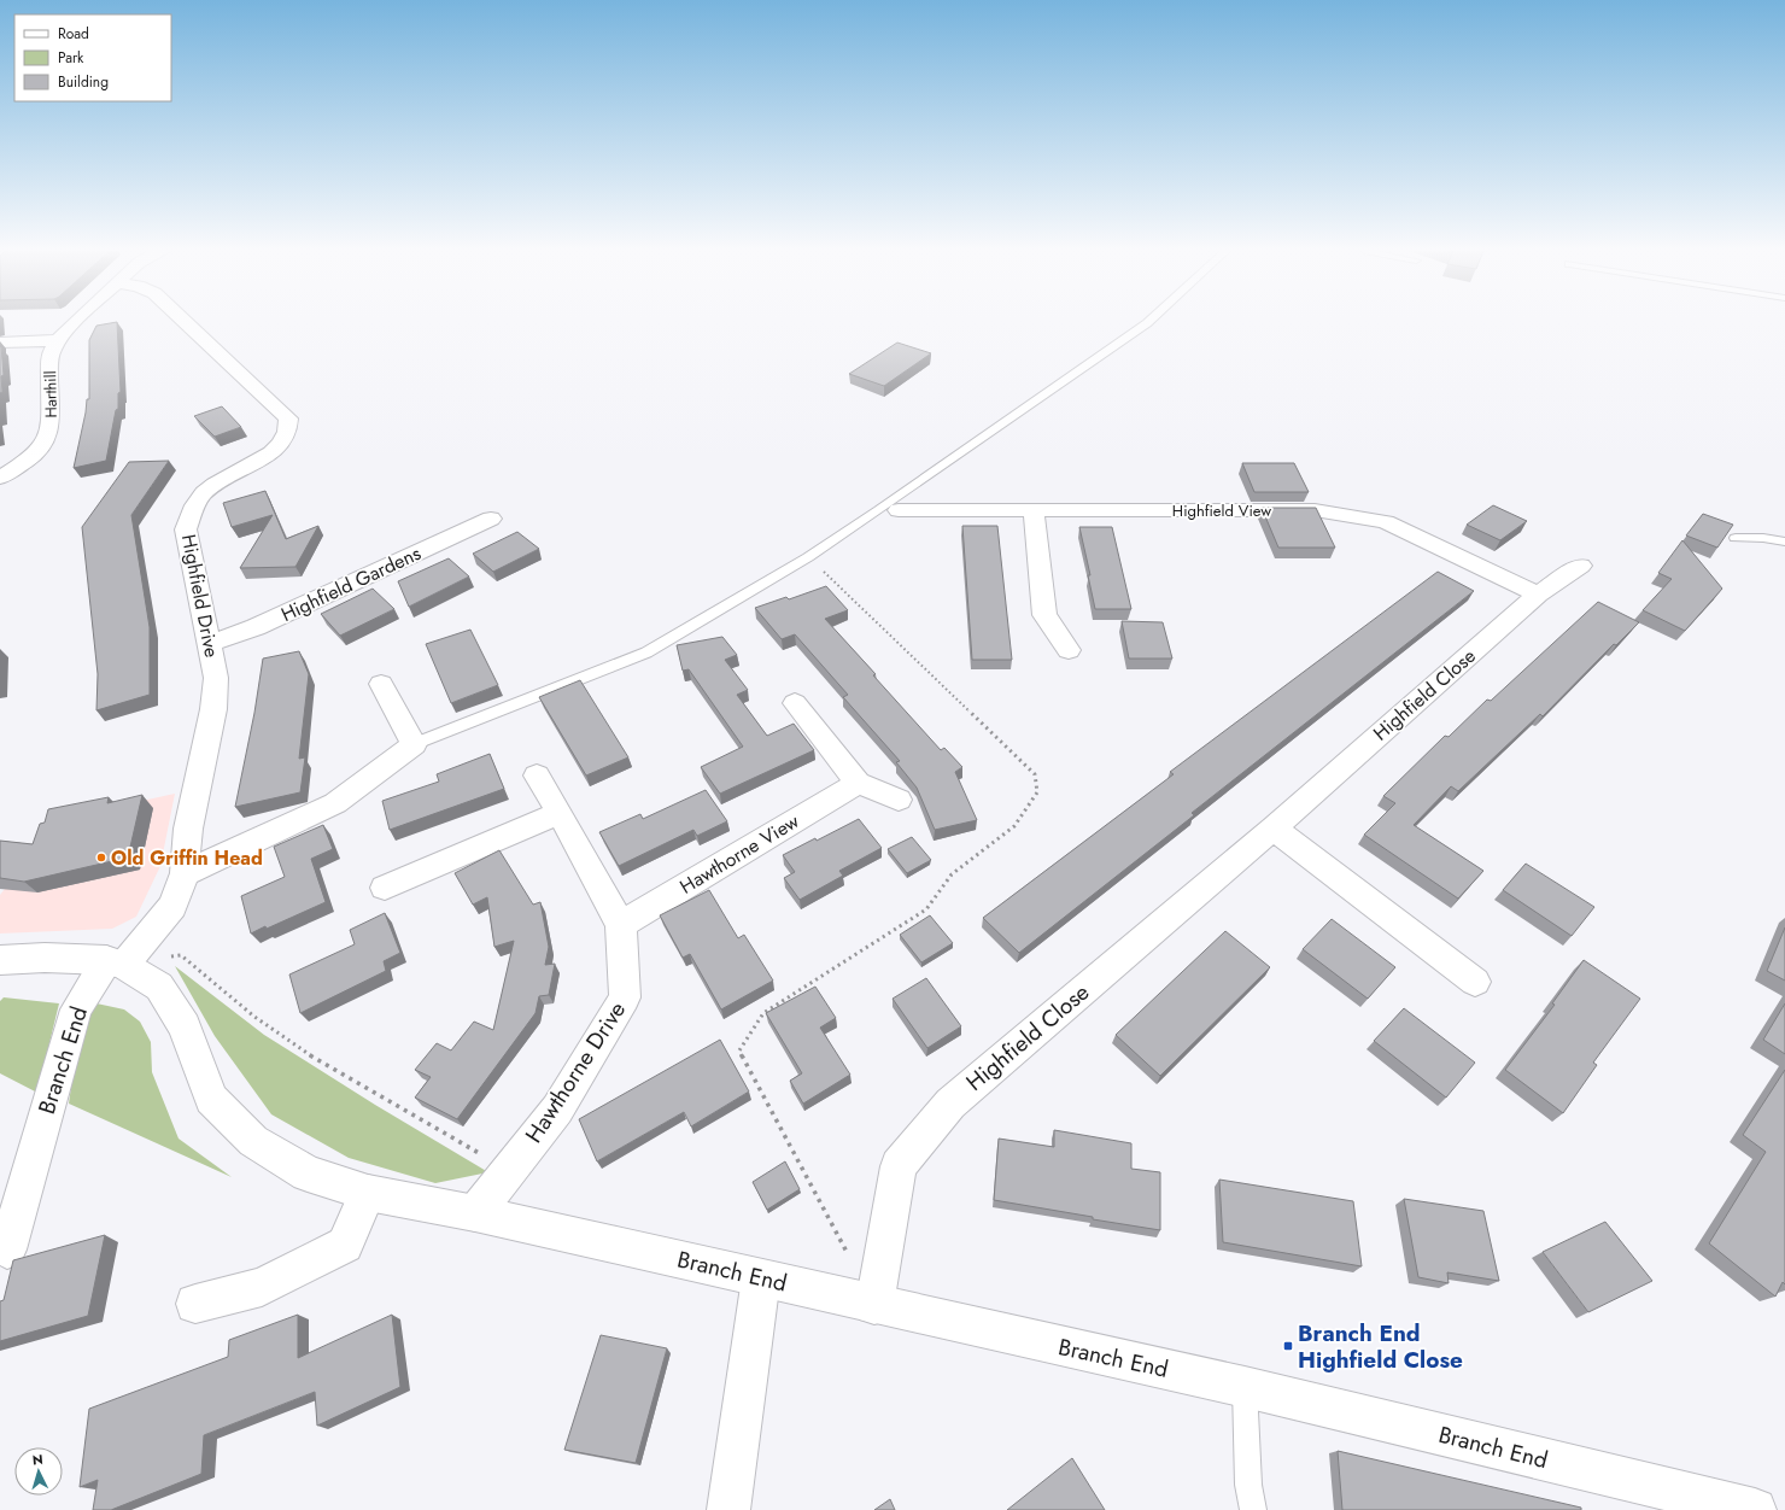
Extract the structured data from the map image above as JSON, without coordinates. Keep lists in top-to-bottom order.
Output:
{
  "streets": {
    "street": [
      "Harthill",
      "Highfield View",
      "Highfield Gardens",
      "Highfield Drive",
      "Highfield Close",
      "Hawthorne View",
      "Branch End",
      "Hawthorne Drive"
    ]
  },
  "crossings": [
    ["Highfield View", "Highfield Close"],
    ["Highfield Gardens", "Highfield Drive"],
    ["Highfield Drive", "Branch End"],
    ["Highfield Close", "Branch End"],
    ["Hawthorne View", "Hawthorne Drive"],
    ["Branch End", "Hawthorne Drive"]
  ],
  "places": {
    "other": ["Old Griffin Head"],
    "transit": ["Branch End Highfield Close"]
  },
  "legend": ["Road", "Park", "Building"],
  "north": "top"
}
